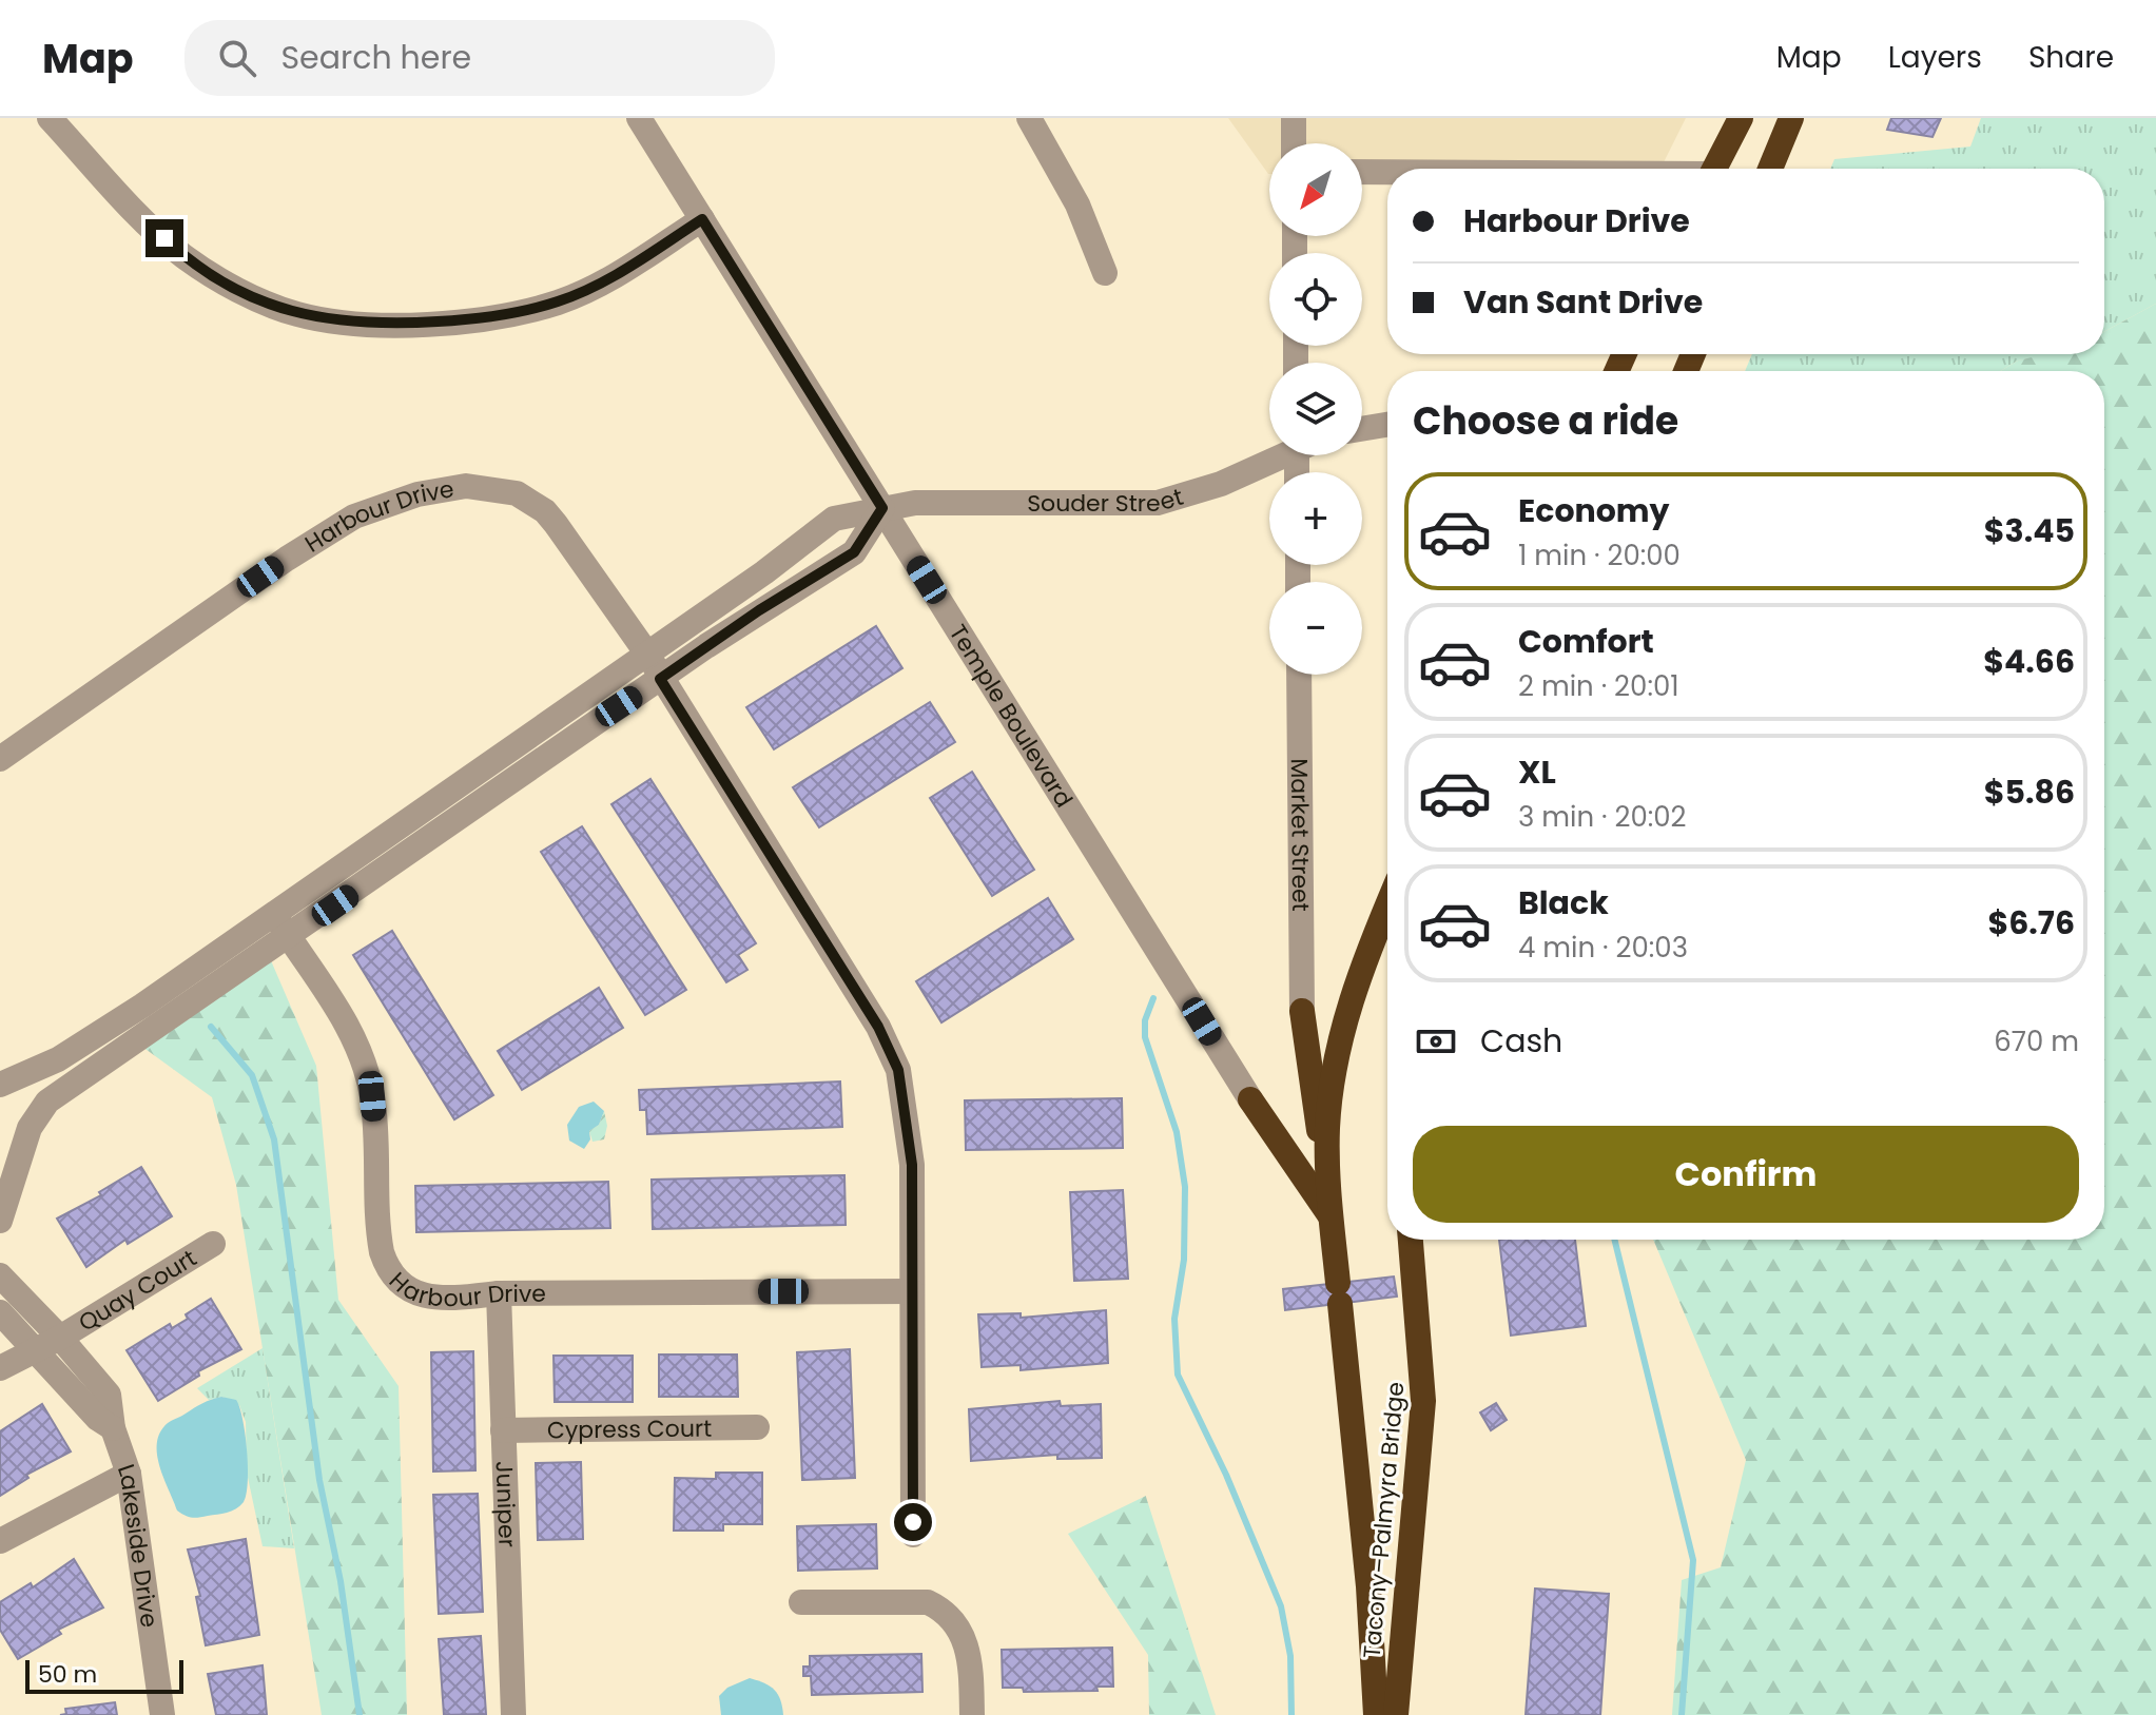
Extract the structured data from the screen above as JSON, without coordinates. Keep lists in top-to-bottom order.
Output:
{
  "streets": {
    "highway": ["Tacony–Palmyra Bridge"],
    "street": [
      "Souder Street",
      "Harbour Drive",
      "Temple Boulevard",
      "Market Street",
      "Quay Court",
      "Cypress Court",
      "Juniper",
      "Lakeside Drive"
    ]
  },
  "crossings": [
    ["Souder Street", "Temple Boulevard"],
    ["Harbour Drive", "Juniper"],
    ["Quay Court", "Lakeside Drive"],
    ["Cypress Court", "Juniper"]
  ],
  "scale_bar": "50 m",
  "north": "bottom left",
  "page": {
    "header": "Map",
    "search": "Search here",
    "nav": ["Map", "Layers", "Share"],
    "map_buttons": ["+", "−"],
    "banner": ["Harbour Drive", "Van Sant Drive"],
    "heading": "Choose a ride",
    "list": [
      {
        "name": "Economy",
        "note": "1 min · 20:00",
        "value": "$3.45"
      },
      {
        "name": "Comfort",
        "note": "2 min · 20:01",
        "value": "$4.66"
      },
      {
        "name": "XL",
        "note": "3 min · 20:02",
        "value": "$5.86"
      },
      {
        "name": "Black",
        "note": "4 min · 20:03",
        "value": "$6.76"
      }
    ],
    "pay": ["Cash", "670 m"],
    "buttons": "Confirm",
    "scale": "50 m"
  }
}
